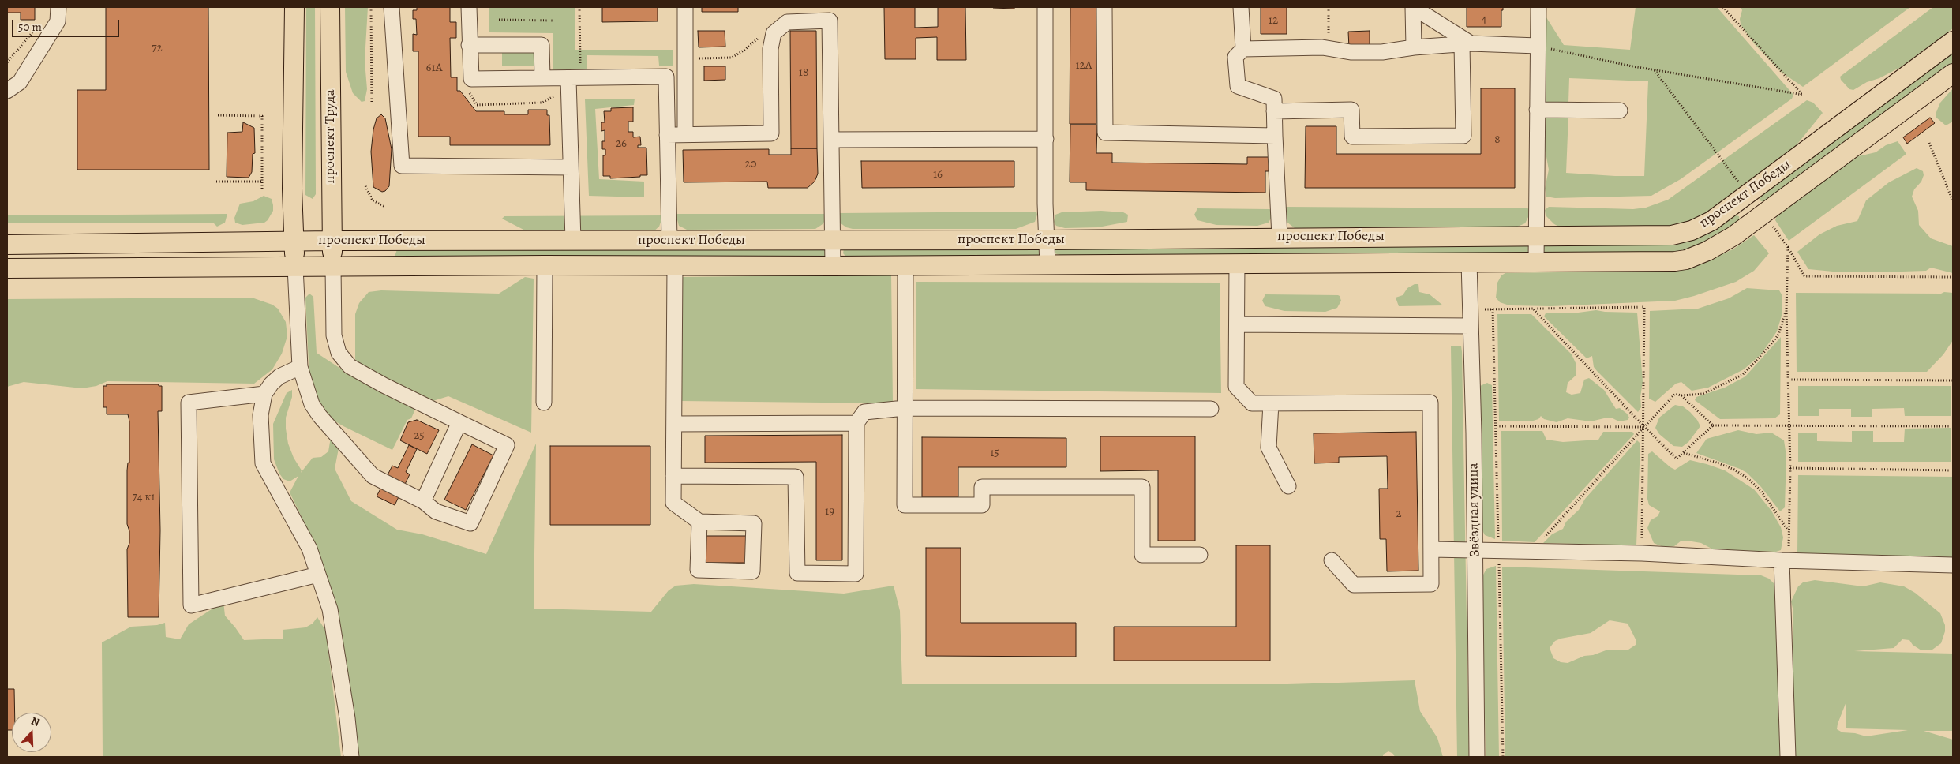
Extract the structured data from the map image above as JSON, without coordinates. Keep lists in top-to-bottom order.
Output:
{
  "streets": {
    "main road": ["проспект Труда", "проспект Победы"],
    "street": ["Звёздная улица"]
  },
  "crossings": [
    ["проспект Труда", "проспект Победы"],
    ["проспект Победы", "Звёздная улица"]
  ],
  "house_numbers": [
    "4",
    "12",
    "72",
    "12А",
    "61А",
    "18",
    "8",
    "26",
    "20",
    "16",
    "25",
    "15",
    "74 к1",
    "19",
    "2"
  ],
  "scale_bar": "50 m",
  "north": "top"
}
